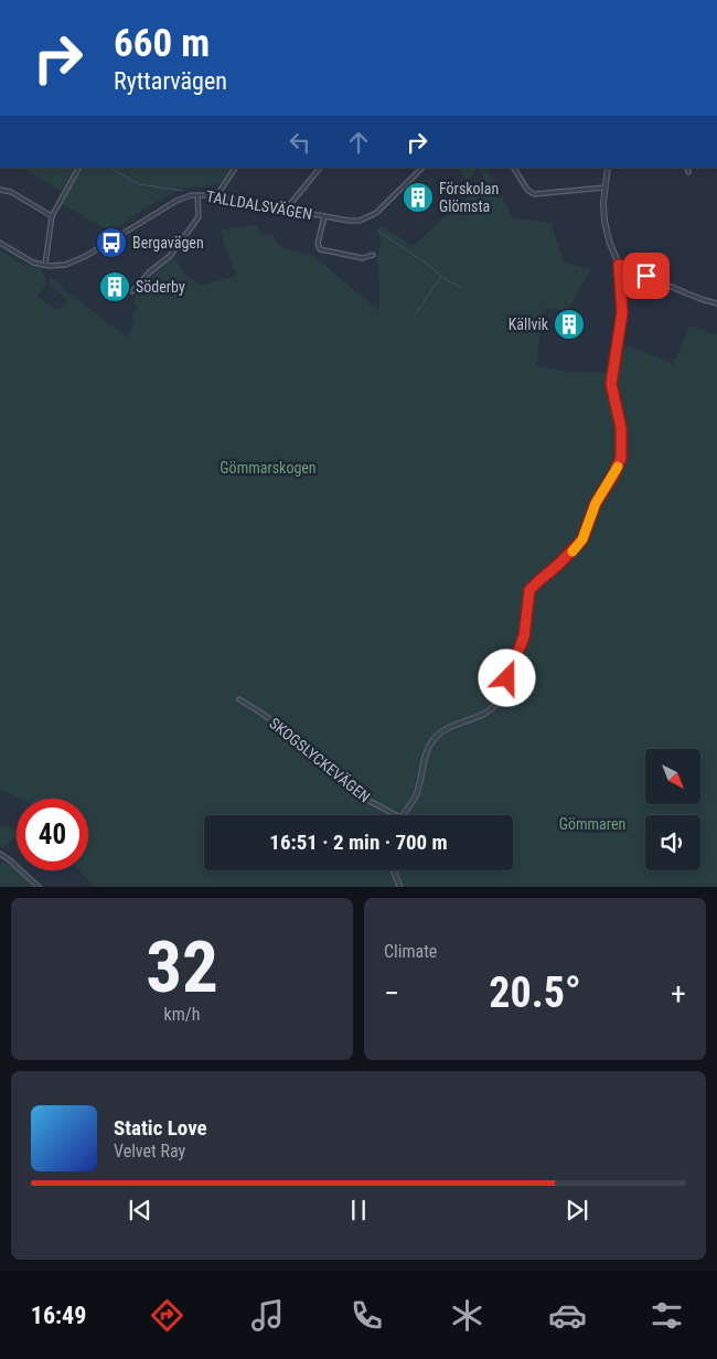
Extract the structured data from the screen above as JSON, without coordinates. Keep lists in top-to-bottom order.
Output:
{
  "streets": {
    "street": ["TALLDALSVÄGEN", "SKOGSLYCKEVÄGEN"]
  },
  "parks": ["Gömmarskogen", "Gömmaren"],
  "places": {
    "building": ["Förskolan Glömsta", "Söderby", "Källvik"],
    "bus stop": ["Bergavägen"]
  },
  "north": "bottom right",
  "page": {
    "turn": ["660 m", "Ryttarvägen"],
    "limit": "40",
    "trip": "16:51 · 2 min · 700 m",
    "tile": [
      ["32", "km/h"],
      "Climate"
    ],
    "heat": ["−", "20.5°", "+"],
    "song": ["Static Love", "Velvet Ray"],
    "tabs": "16:49"
  }
}
